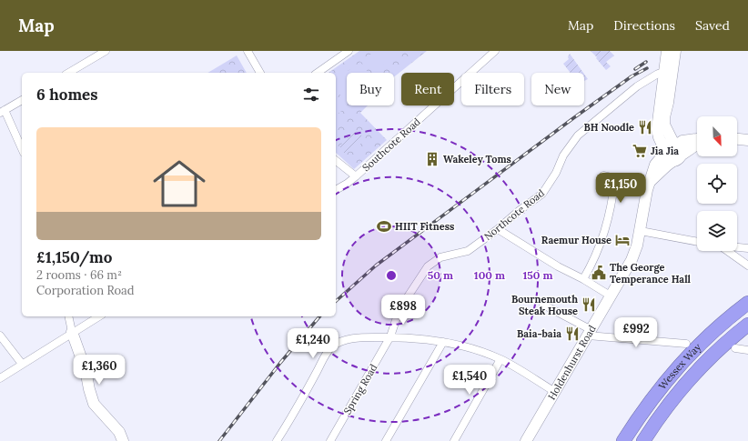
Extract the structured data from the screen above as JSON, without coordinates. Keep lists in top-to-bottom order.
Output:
{
  "streets": {
    "highway": ["Wessex Way"],
    "street": [
      "Southcote Road",
      "Northcote Road",
      "Holdenhurst Road",
      "Spring Road"
    ]
  },
  "crossings": [
    ["Northcote Road", "Spring Road"]
  ],
  "places": {
    "restaurant": ["BH Noodle", "Bournemouth Steak House", "Baia-baia"],
    "supermarket": ["Jia Jia"],
    "building": ["Wakeley Toms"],
    "sports": ["HIIT Fitness"],
    "hotel": ["Raemur House"],
    "public building": ["The George Temperance Hall"]
  },
  "north": "bottom right",
  "page": {
    "header": "Map",
    "nav": ["Map", "Directions", "Saved"],
    "chip": [
      "Buy",
      "Rent",
      "Filters",
      "New"
    ],
    "heading": "6 homes",
    "list": [
      {
        "name": "£1,150/mo",
        "note": "2 rooms · 66 m² · Corporation Road"
      }
    ],
    "price": [
      "£1,150",
      "£898",
      "£992",
      "£1,240",
      "£1,360",
      "£1,540"
    ]
  },
  "rings": ["50 m", "100 m", "150 m"]
}
